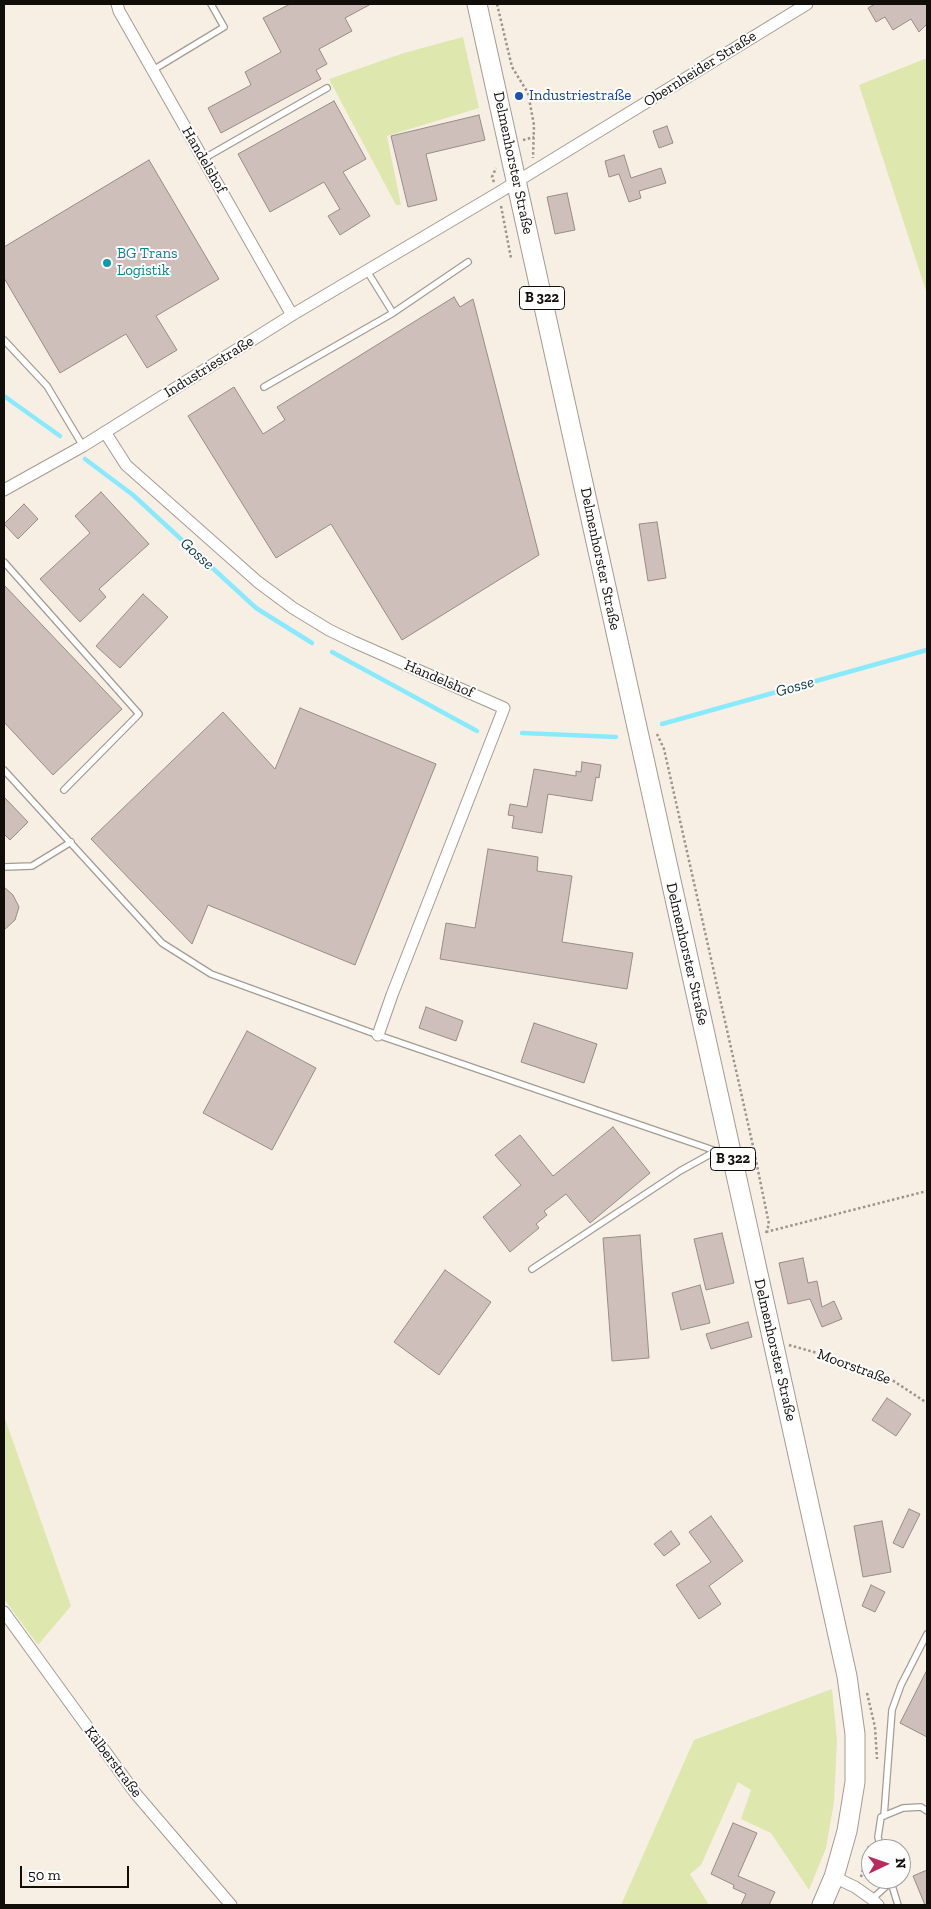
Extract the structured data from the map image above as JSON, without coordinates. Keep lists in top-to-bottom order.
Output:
{
  "streets": {
    "main road": ["Delmenhorster Straße", "B 322"],
    "street": [
      "Obernheider Straße",
      "Handelshof",
      "Industriestraße",
      "Kälberstraße"
    ],
    "path": ["Moorstraße"]
  },
  "crossings": [
    ["Obernheider Straße", "Delmenhorster Straße"],
    ["Obernheider Straße", "Industriestraße"],
    ["Handelshof", "Industriestraße"],
    ["Delmenhorster Straße", "Industriestraße"],
    ["Delmenhorster Straße", "Moorstraße"]
  ],
  "water": ["Gosse"],
  "places": ["Industriestraße", "BG Trans Logistik"],
  "scale_bar": "50 m",
  "north": "right"
}
